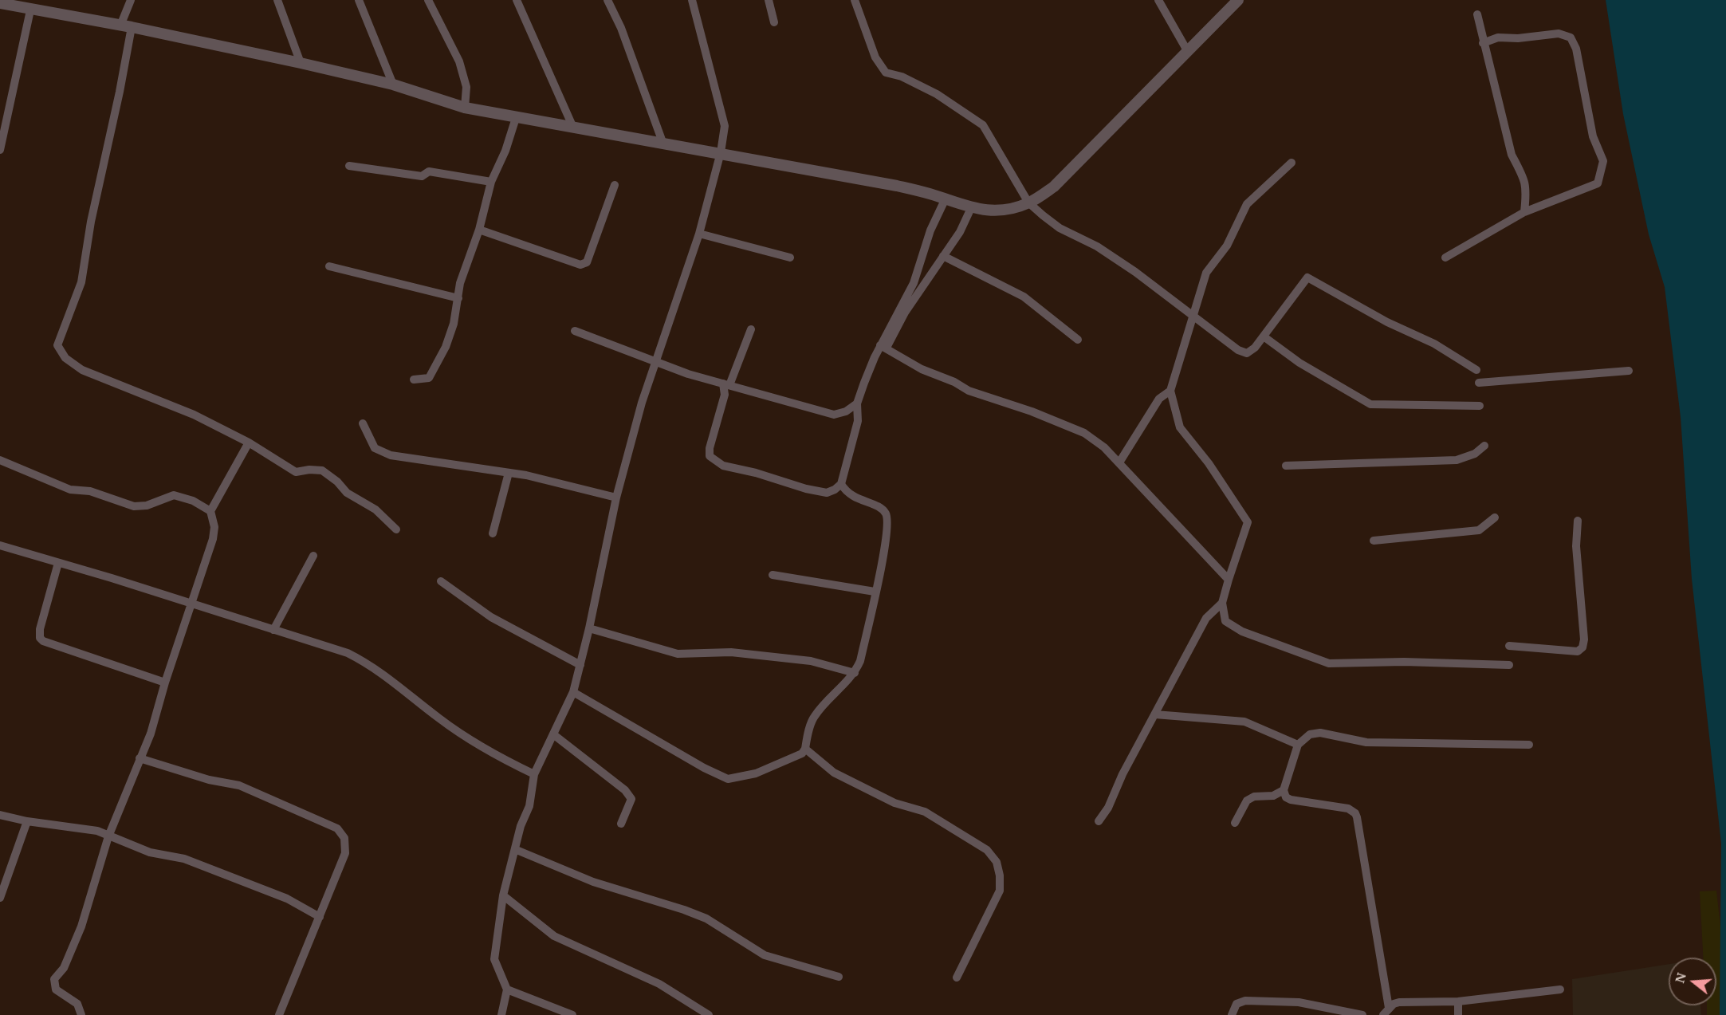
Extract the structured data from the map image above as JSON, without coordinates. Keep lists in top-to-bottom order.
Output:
{
  "north": "left"
}
